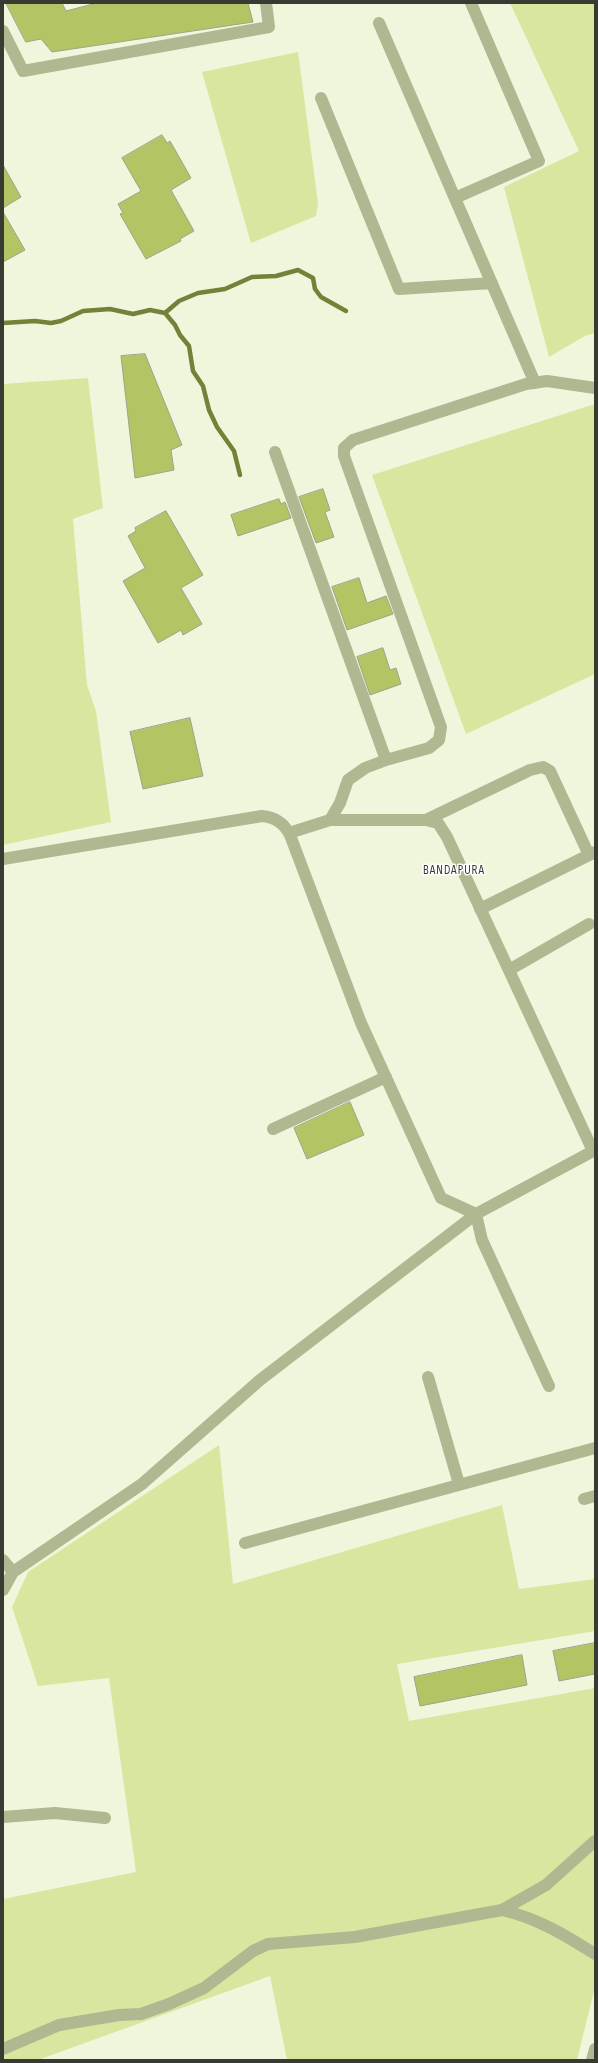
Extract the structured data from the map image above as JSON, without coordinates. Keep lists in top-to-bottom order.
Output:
{
  "districts": ["BANDAPURA"]
}
